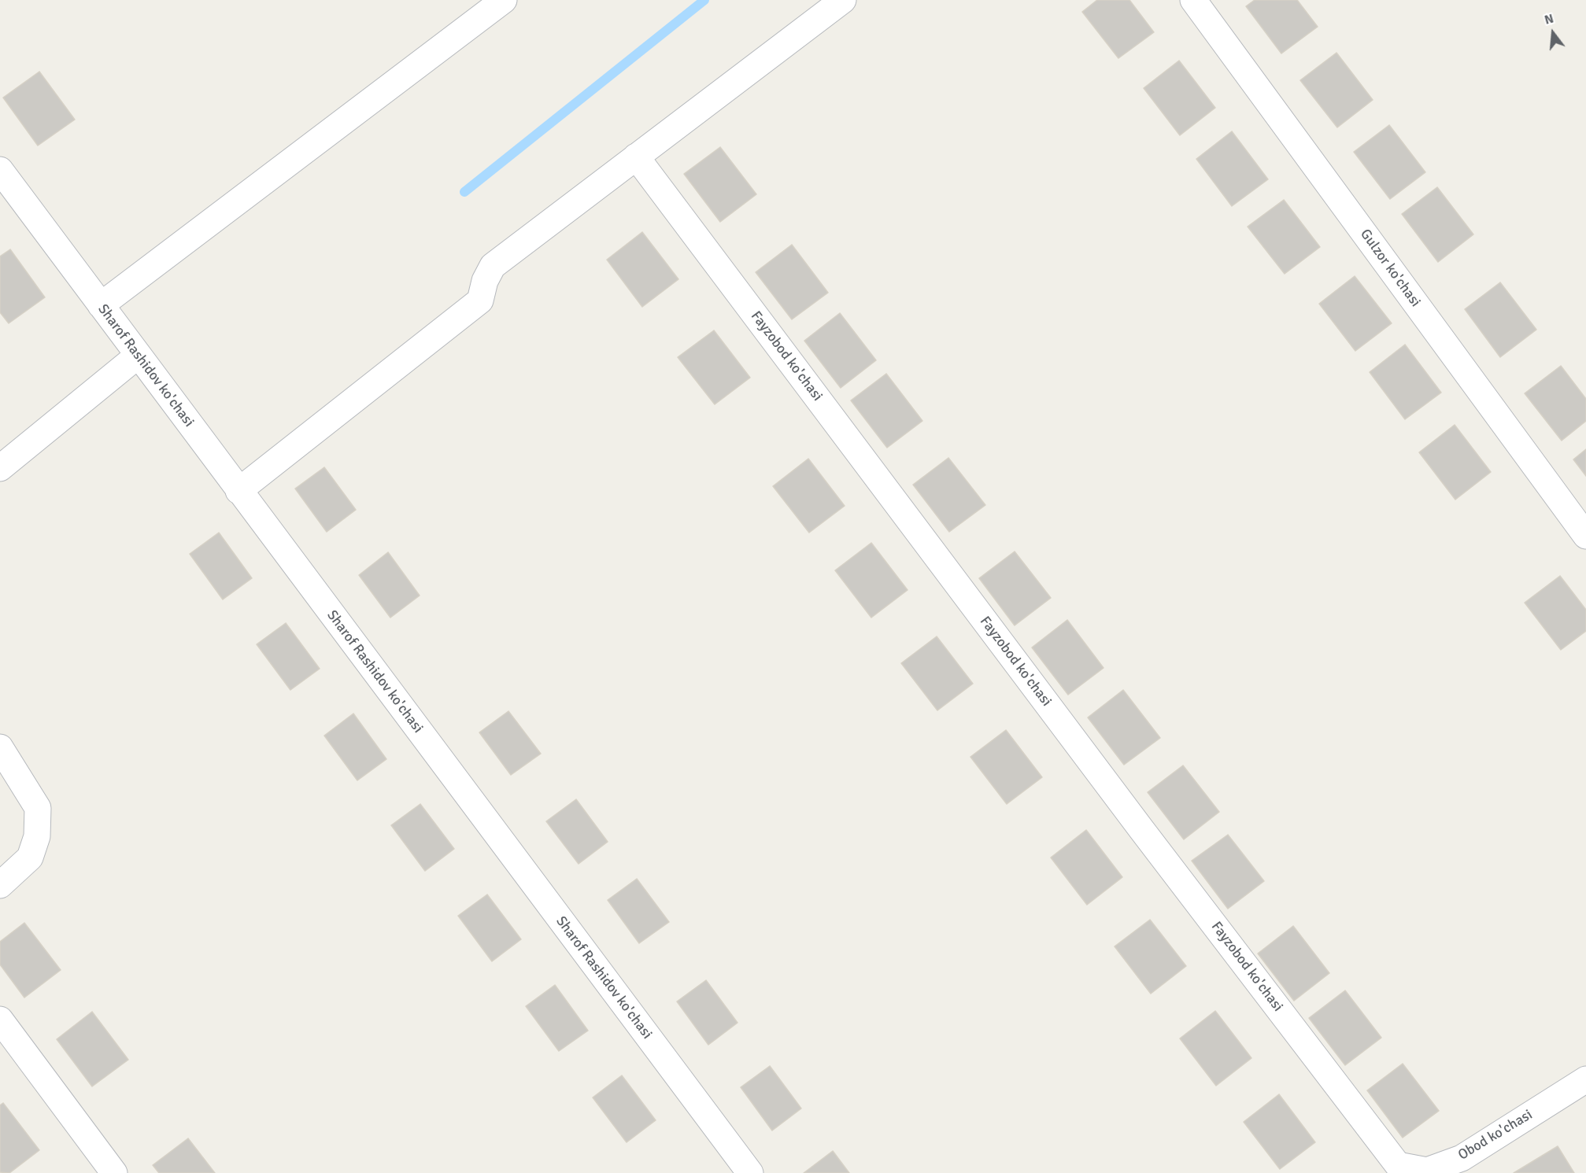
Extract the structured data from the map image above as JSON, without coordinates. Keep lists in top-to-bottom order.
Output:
{
  "streets": {
    "street": [
      "Gulzor ko'chasi",
      "Fayzobod ko'chasi",
      "Sharof Rashidov ko'chasi",
      "Obod ko'chasi"
    ]
  },
  "crossings": [
    ["Fayzobod ko'chasi", "Obod ko'chasi"]
  ],
  "north": "top"
}
